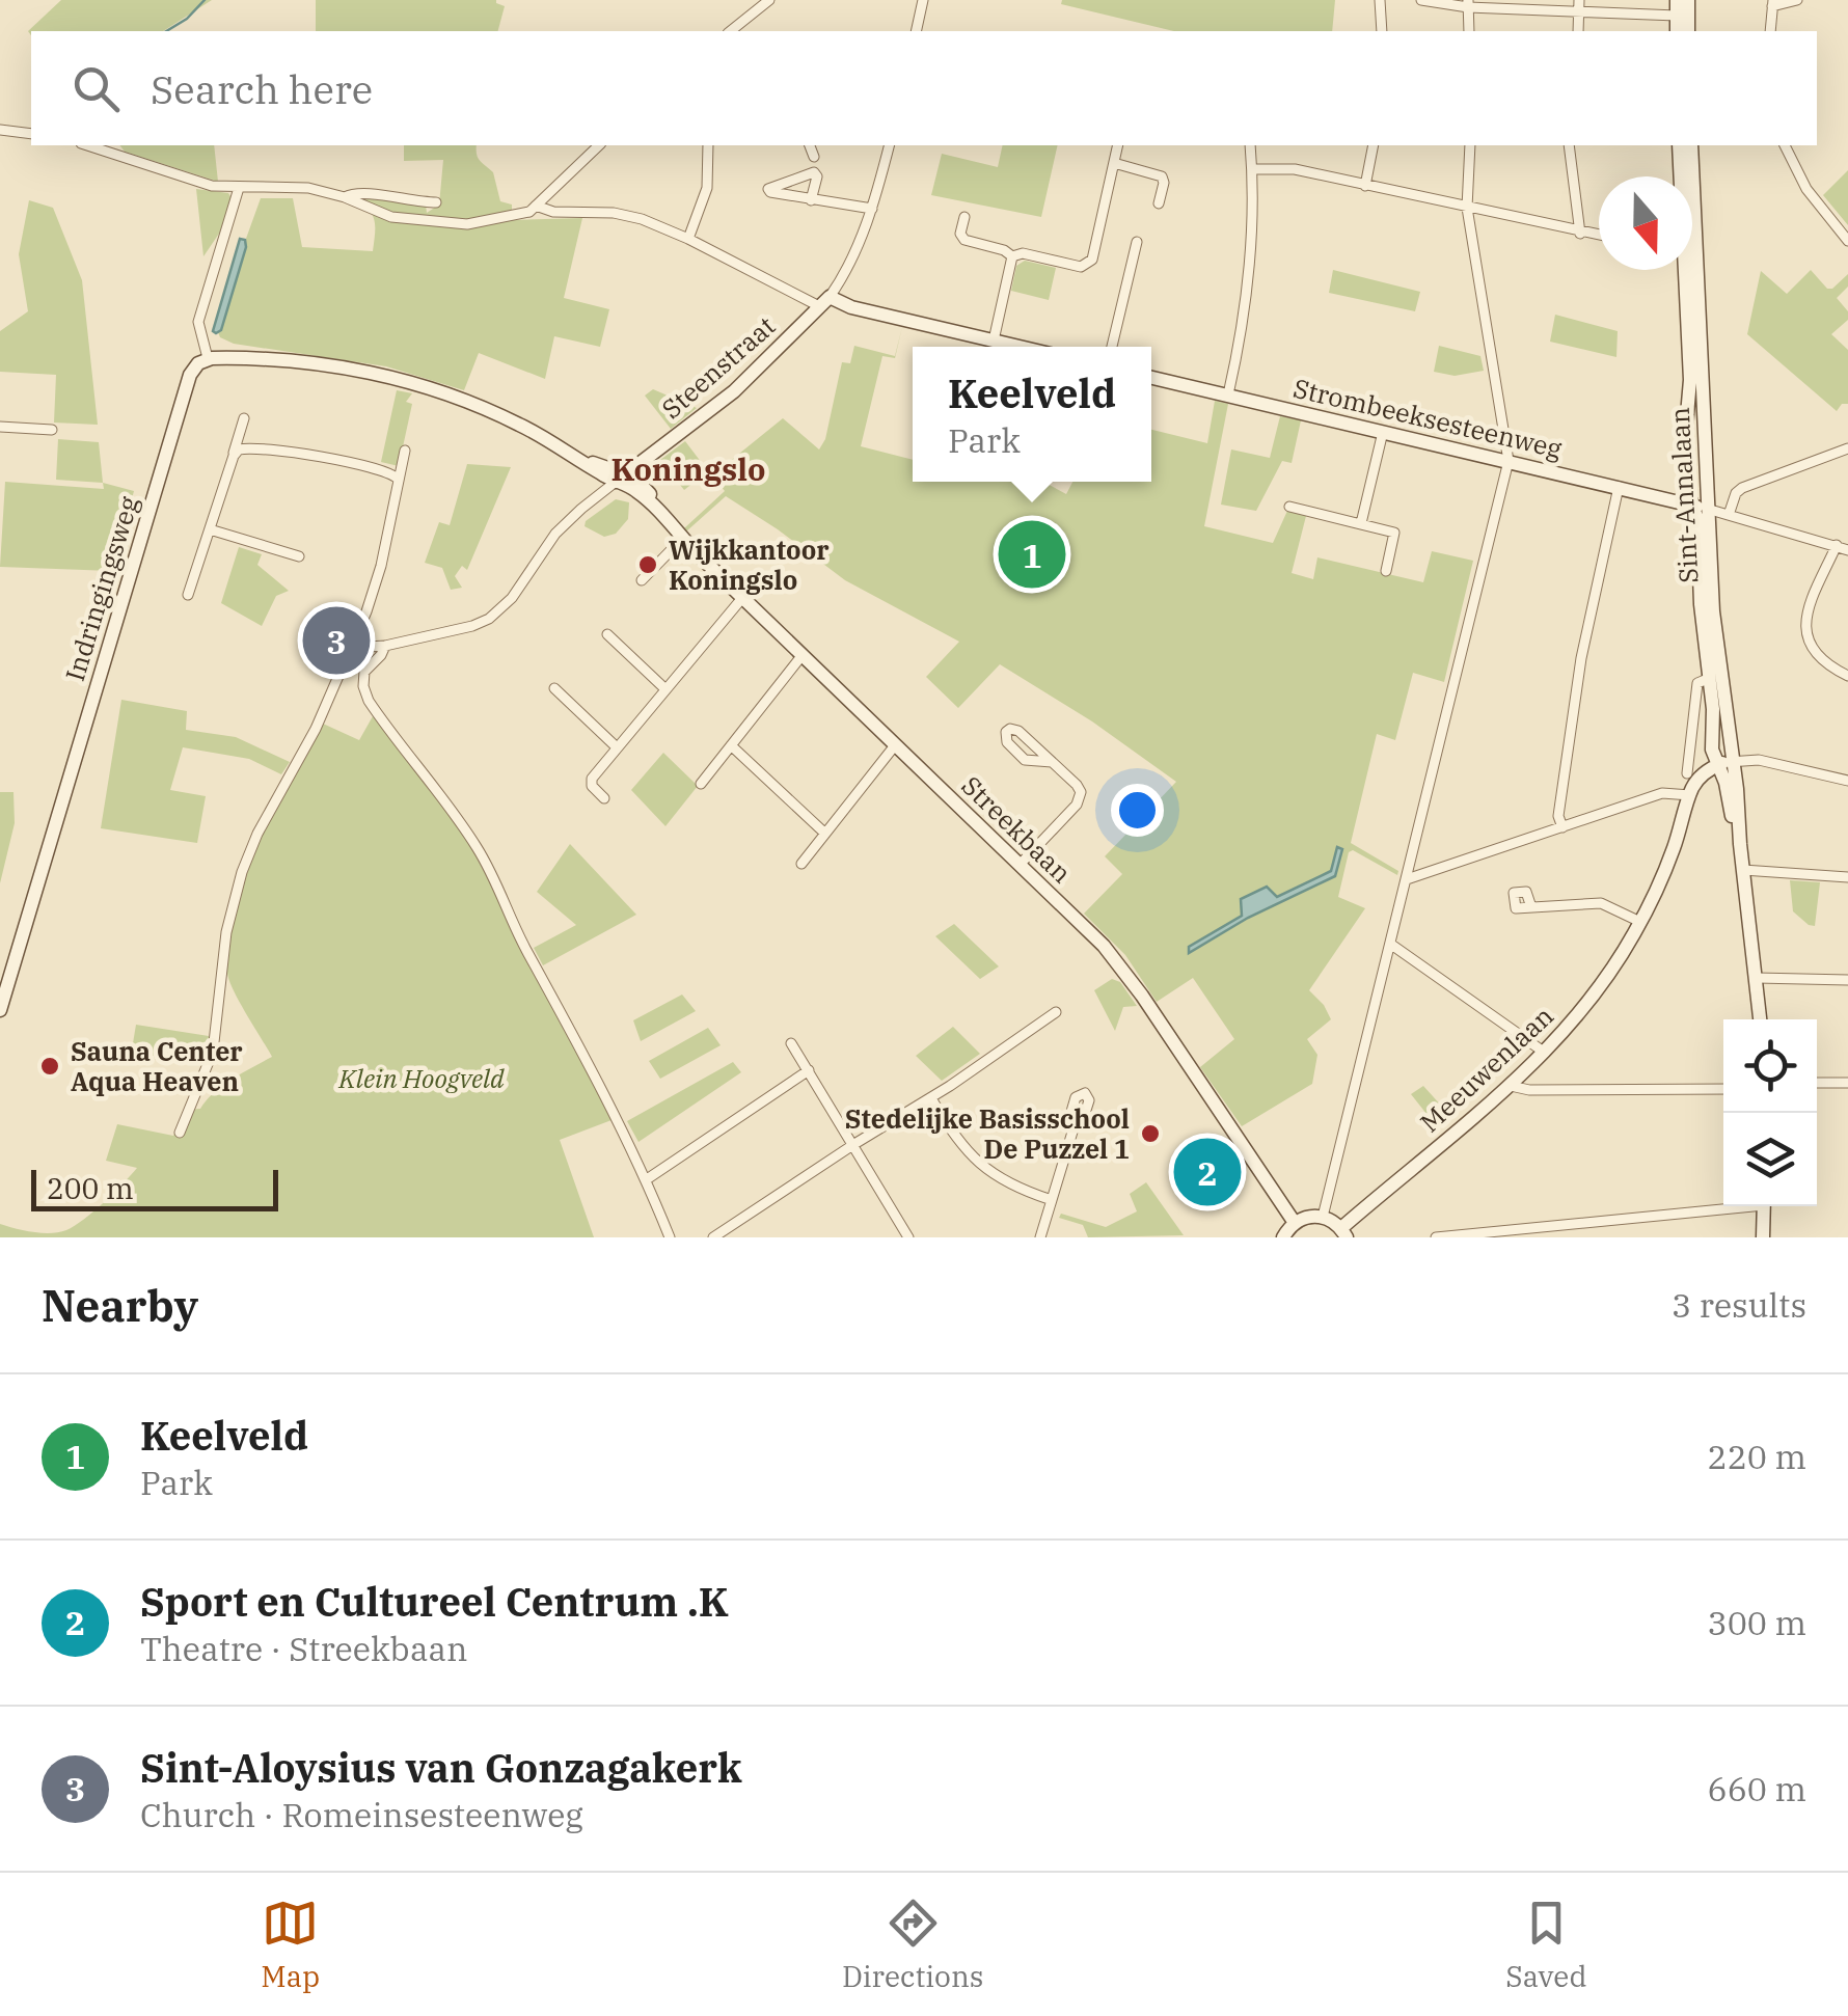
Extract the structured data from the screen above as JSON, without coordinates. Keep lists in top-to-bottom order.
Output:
{
  "streets": {
    "street": [
      "Steenstraat",
      "Strombeeksesteenweg",
      "Sint-Annalaan",
      "Indringingsweg",
      "Streekbaan",
      "Meeuwenlaan"
    ]
  },
  "crossings": [
    ["Steenstraat", "Streekbaan"],
    ["Strombeeksesteenweg", "Sint-Annalaan"],
    ["Sint-Annalaan", "Meeuwenlaan"],
    ["Indringingsweg", "Streekbaan"]
  ],
  "districts": ["Koningslo"],
  "parks": ["Klein Hoogveld"],
  "places": ["Wijkkantoor Koningslo", "Sauna Center Aqua Heaven", "Stedelijke Basisschool De Puzzel 1"],
  "scale_bar": "200 m",
  "north": "bottom",
  "page": {
    "search": "Search here",
    "popup": ["Keelveld", "Park"],
    "pins": ["1", "3", "2"],
    "scale": "200 m",
    "heading": ["Nearby", "3 results"],
    "list": [
      {
        "mark": "1",
        "name": "Keelveld",
        "note": "Park",
        "value": "220 m"
      },
      {
        "mark": "2",
        "name": "Sport en Cultureel Centrum .K",
        "note": "Theatre · Streekbaan",
        "value": "300 m"
      },
      {
        "mark": "3",
        "name": "Sint-Aloysius van Gonzagakerk",
        "note": "Church · Romeinsesteenweg",
        "value": "660 m"
      }
    ],
    "nav": ["Map", "Directions", "Saved"]
  }
}
